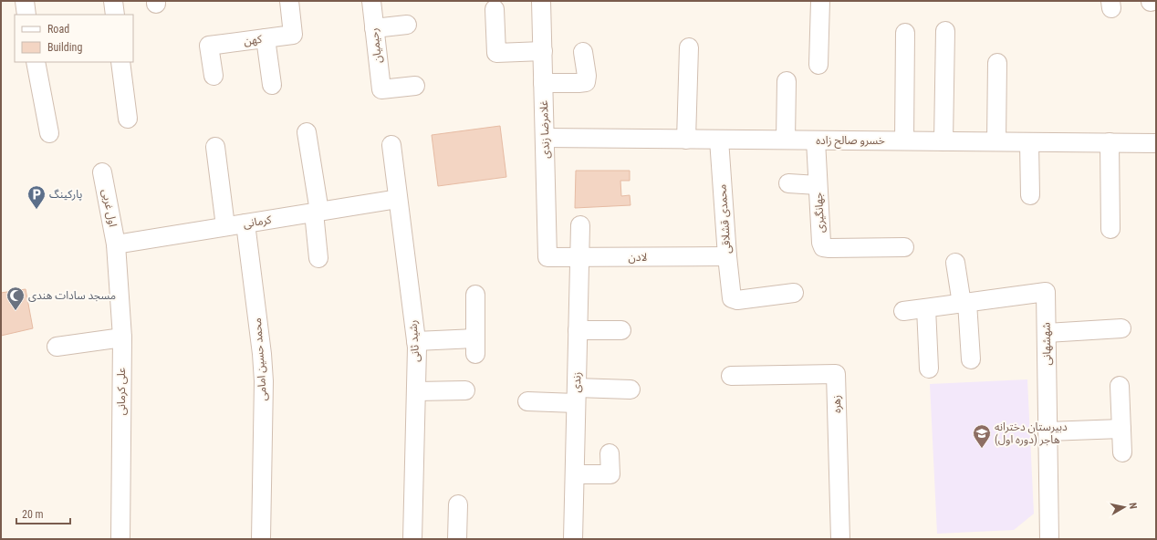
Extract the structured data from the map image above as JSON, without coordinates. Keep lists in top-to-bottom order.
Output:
{
  "streets": {
    "street": [
      "کهن",
      "رحیمیان",
      "غلامرضا زندی",
      "خسرو صالح زاده",
      "اول غربی",
      "جهانگیری",
      "محمدی قشلاقی",
      "کرمانی",
      "لادن",
      "رشید ثانی",
      "شهشهانی",
      "محمد حسین امامی",
      "زندی",
      "علی کرمانی",
      "زهره"
    ]
  },
  "crossings": [
    ["غلامرضا زندی", "خسرو صالح زاده"],
    ["غلامرضا زندی", "لادن"],
    ["خسرو صالح زاده", "جهانگیری"],
    ["خسرو صالح زاده", "محمدی قشلاقی"],
    ["اول غربی", "کرمانی"],
    ["اول غربی", "علی کرمانی"],
    ["محمدی قشلاقی", "لادن"],
    ["کرمانی", "رشید ثانی"],
    ["کرمانی", "محمد حسین امامی"],
    ["کرمانی", "علی کرمانی"],
    ["لادن", "زندی"]
  ],
  "places": {
    "parking": ["پارکینگ"],
    "mosque": ["مسجد سادات هندی"],
    "school or university": ["دبیرستان دخترانه هاجر (دوره اول)"]
  },
  "legend": ["Road", "Building"],
  "scale_bar": "20 m",
  "north": "right"
}
